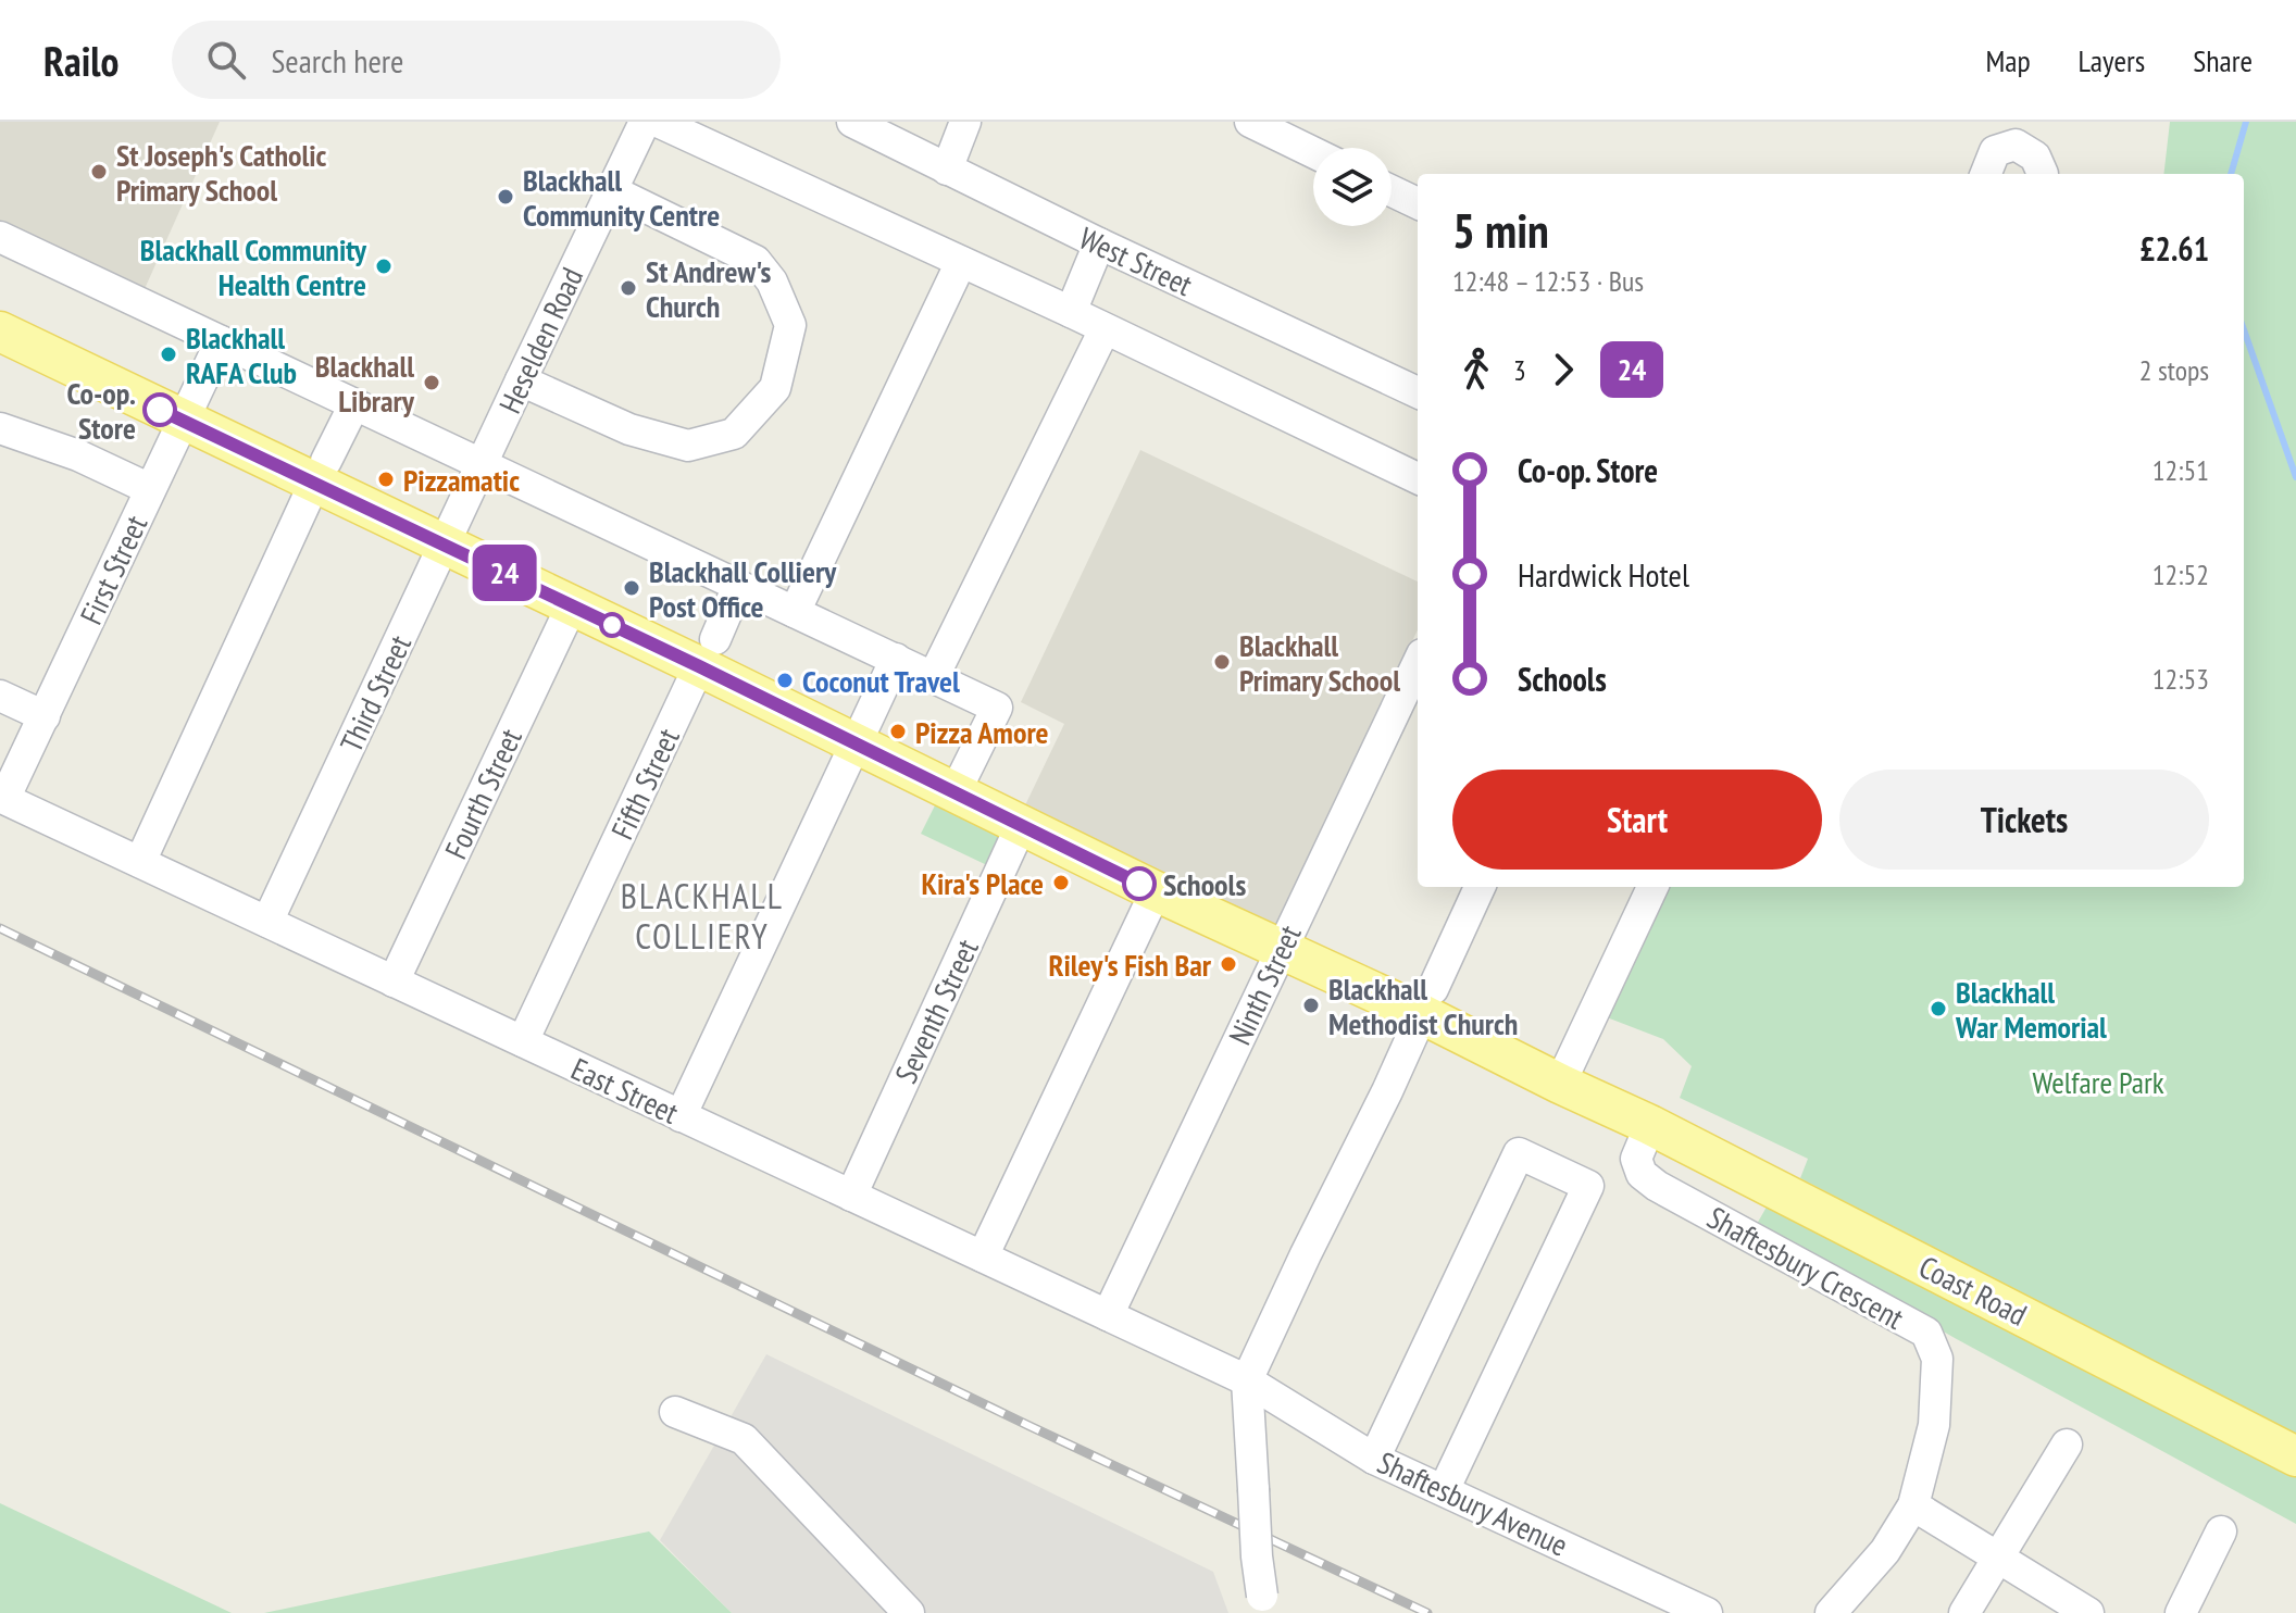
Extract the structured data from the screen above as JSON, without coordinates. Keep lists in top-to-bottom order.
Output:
{
  "streets": {
    "main road": ["Coast Road"],
    "street": [
      "West Street",
      "Heselden Road",
      "First Street",
      "Third Street",
      "Fifth Street",
      "Fourth Street",
      "Ninth Street",
      "Seventh Street",
      "East Street",
      "Shaftesbury Crescent",
      "Shaftesbury Avenue"
    ]
  },
  "crossings": [
    ["Heselden Road", "Third Street"],
    ["First Street", "East Street"],
    ["First Street", "Coast Road"],
    ["Third Street", "East Street"],
    ["Third Street", "Coast Road"],
    ["Fifth Street", "East Street"],
    ["Fifth Street", "Coast Road"],
    ["Fourth Street", "East Street"],
    ["Fourth Street", "Coast Road"],
    ["Ninth Street", "East Street"],
    ["Ninth Street", "Coast Road"],
    ["Seventh Street", "East Street"],
    ["Seventh Street", "Coast Road"],
    ["East Street", "Shaftesbury Avenue"],
    ["Shaftesbury Crescent", "Coast Road"]
  ],
  "districts": ["BLACKHALL COLLIERY"],
  "parks": ["Welfare Park"],
  "places": [
    "St Joseph's Catholic Primary School",
    "Blackhall Community Centre",
    "Blackhall Community Health Centre",
    "St Andrew's Church",
    "Blackhall RAFA Club",
    "Blackhall Library",
    "Co-op. Store",
    "Pizzamatic",
    "Blackhall Colliery Post Office",
    "Blackhall Primary School",
    "Coconut Travel",
    "Pizza Amore",
    "Kira's Place",
    "Schools",
    "Riley's Fish Bar",
    "Blackhall Methodist Church",
    "Blackhall War Memorial"
  ],
  "lines": ["bus line 24"],
  "page": {
    "header": "Railo",
    "search": "Search here",
    "nav": ["Map", "Layers", "Share"],
    "on_map": "24",
    "heading": ["5 min", "12:48 – 12:53 · Bus", "£2.61"],
    "legs": ["3", "24", "2 stops"],
    "list": [
      {
        "name": "Co-op. Store",
        "value": "12:51"
      },
      {
        "name": "Hardwick Hotel",
        "value": "12:52"
      },
      {
        "name": "Schools",
        "value": "12:53"
      }
    ],
    "buttons": ["Start", "Tickets"]
  }
}
